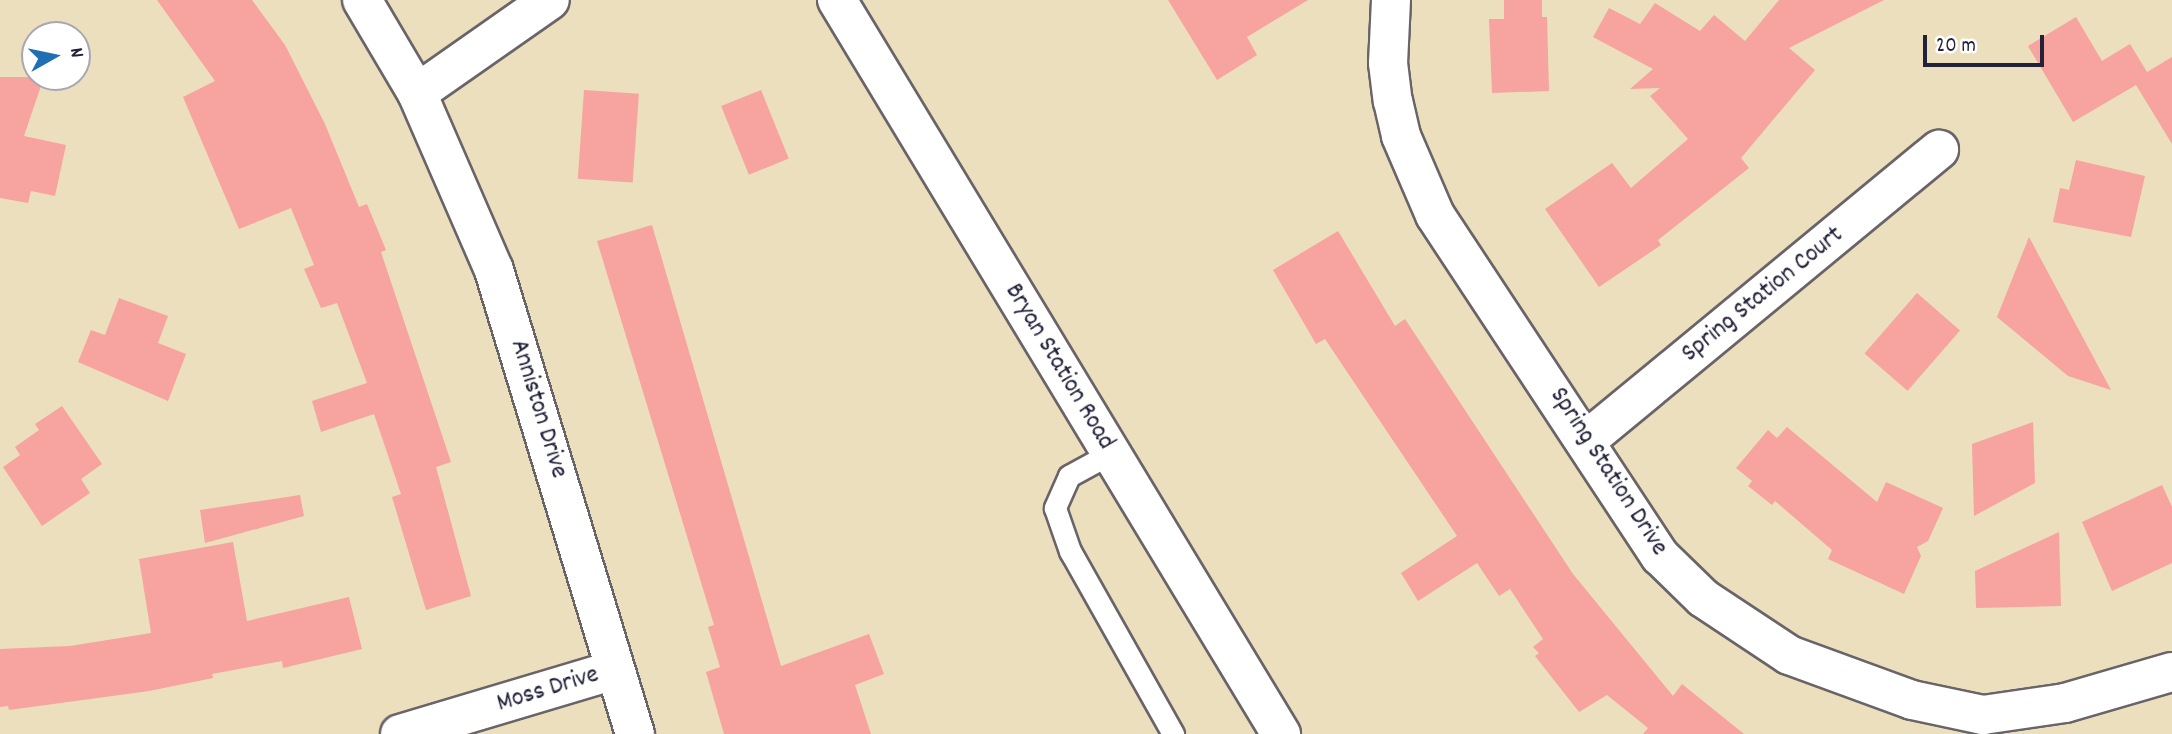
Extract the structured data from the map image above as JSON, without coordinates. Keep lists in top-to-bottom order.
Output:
{
  "streets": {
    "street": [
      "Spring Station Court",
      "Bryan Station Road",
      "Anniston Drive",
      "Spring Station Drive",
      "Moss Drive"
    ]
  },
  "crossings": [
    ["Spring Station Court", "Spring Station Drive"],
    ["Anniston Drive", "Moss Drive"]
  ],
  "scale_bar": "20 m",
  "north": "right"
}
